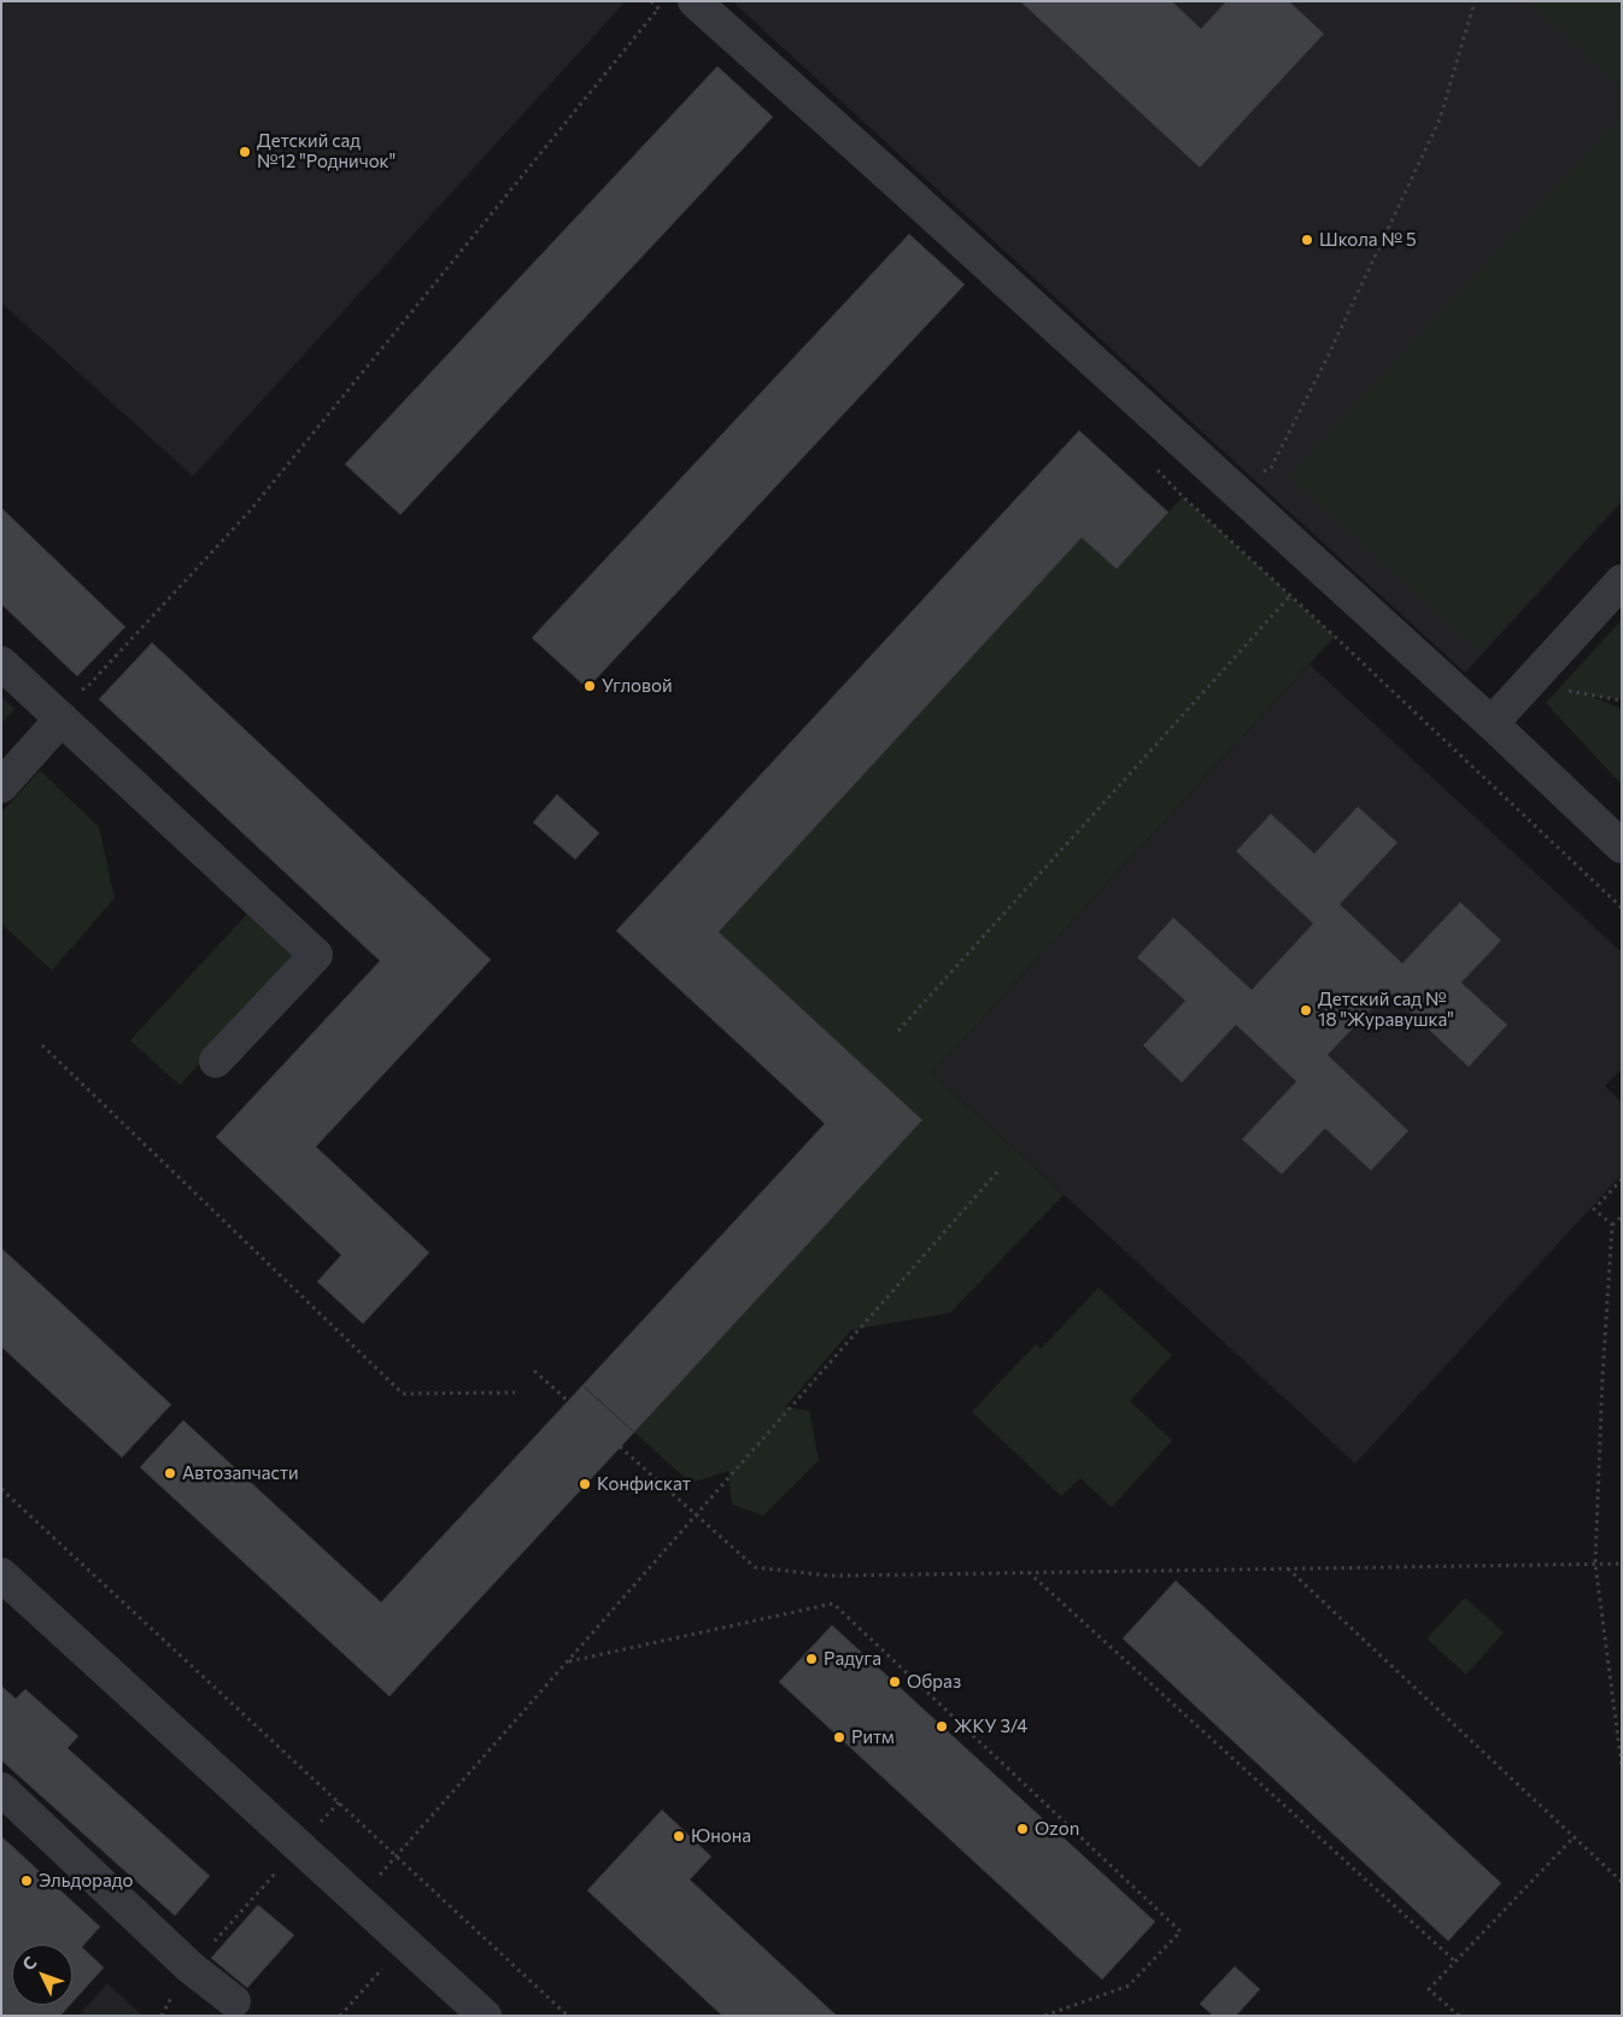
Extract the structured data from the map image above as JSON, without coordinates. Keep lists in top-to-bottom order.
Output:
{
  "places": [
    "Детский сад №12 \"Родничок\"",
    "Школа № 5",
    "Угловой",
    "Детский сад № 18 \"Журавушка\"",
    "Автозапчасти",
    "Конфискат",
    "Радуга",
    "Образ",
    "ЖКУ 3/4",
    "Ритм",
    "Ozon",
    "Юнона",
    "Эльдорадо"
  ],
  "north": "top left"
}
